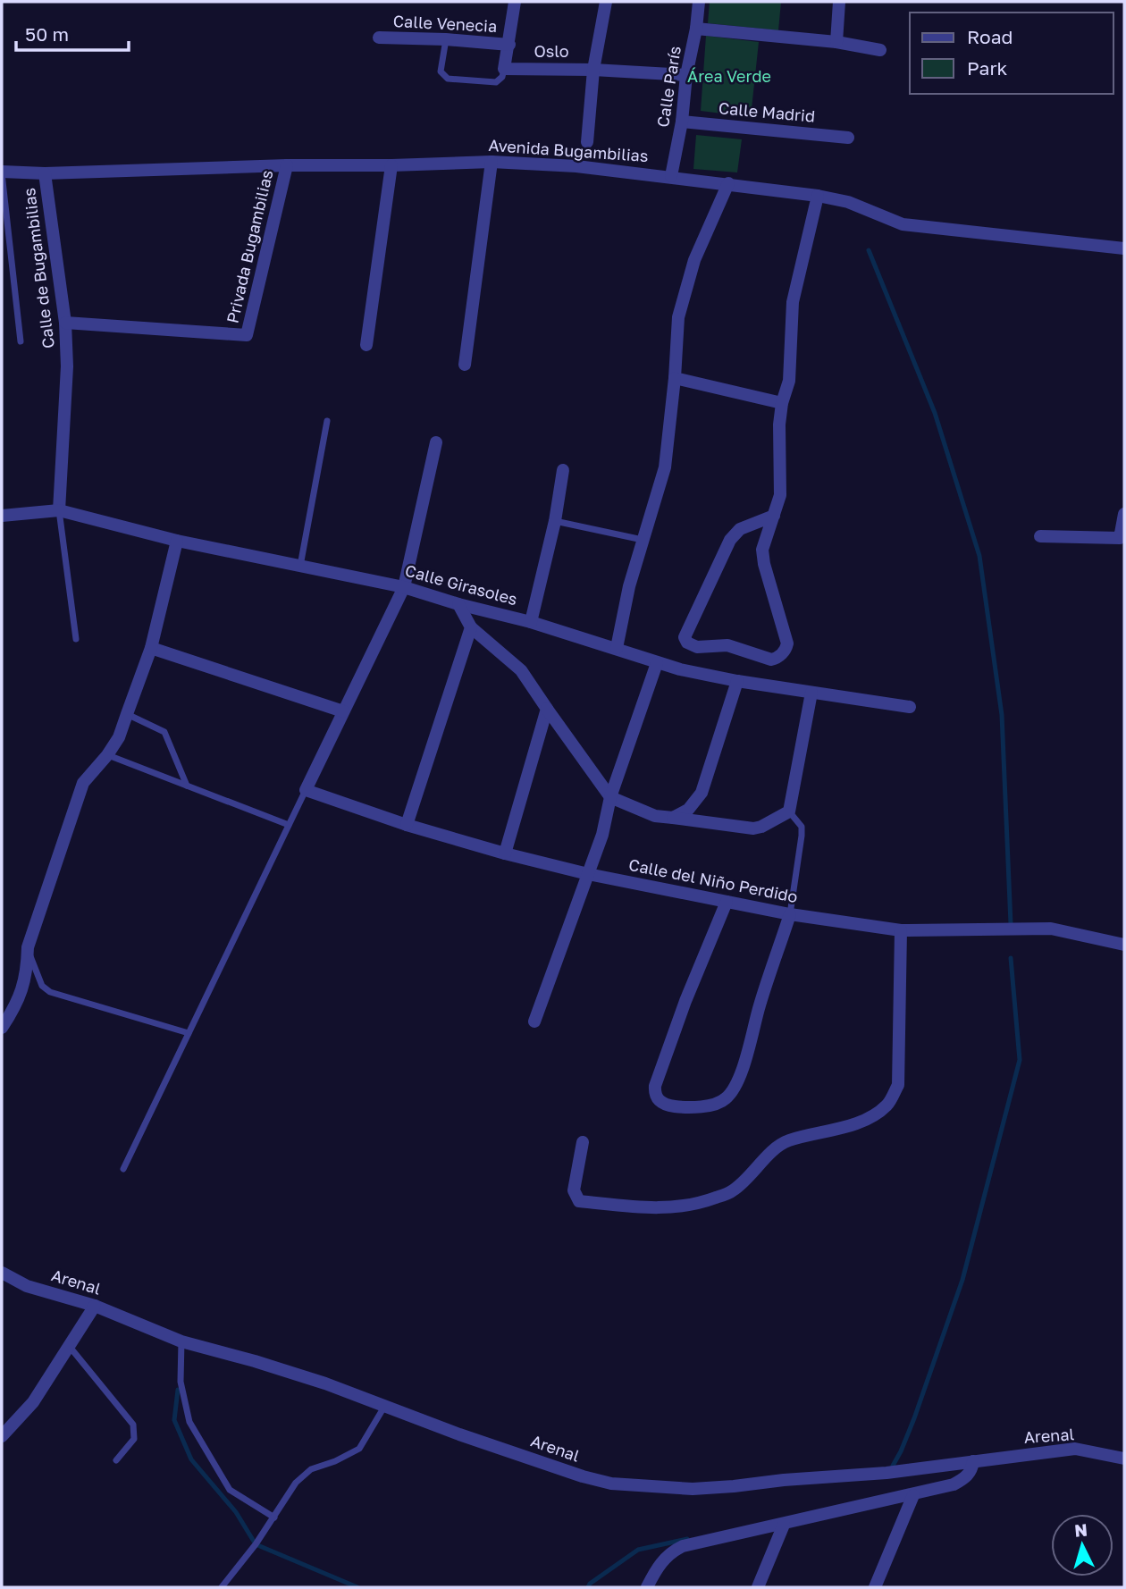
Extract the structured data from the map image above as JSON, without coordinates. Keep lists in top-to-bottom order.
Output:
{
  "streets": {
    "street": [
      "Calle Venecia",
      "Oslo",
      "Calle París",
      "Calle Madrid",
      "Avenida Bugambilias",
      "Privada Bugambilias",
      "Calle de Bugambilias",
      "Calle Girasoles",
      "Calle del Niño Perdido",
      "Arenal"
    ]
  },
  "crossings": [
    ["Calle París", "Calle Madrid"],
    ["Calle París", "Avenida Bugambilias"],
    ["Avenida Bugambilias", "Privada Bugambilias"],
    ["Avenida Bugambilias", "Calle de Bugambilias"],
    ["Privada Bugambilias", "Calle de Bugambilias"],
    ["Calle de Bugambilias", "Calle Girasoles"]
  ],
  "parks": ["Área Verde"],
  "legend": ["Road", "Park"],
  "scale_bar": "50 m",
  "north": "top"
}
